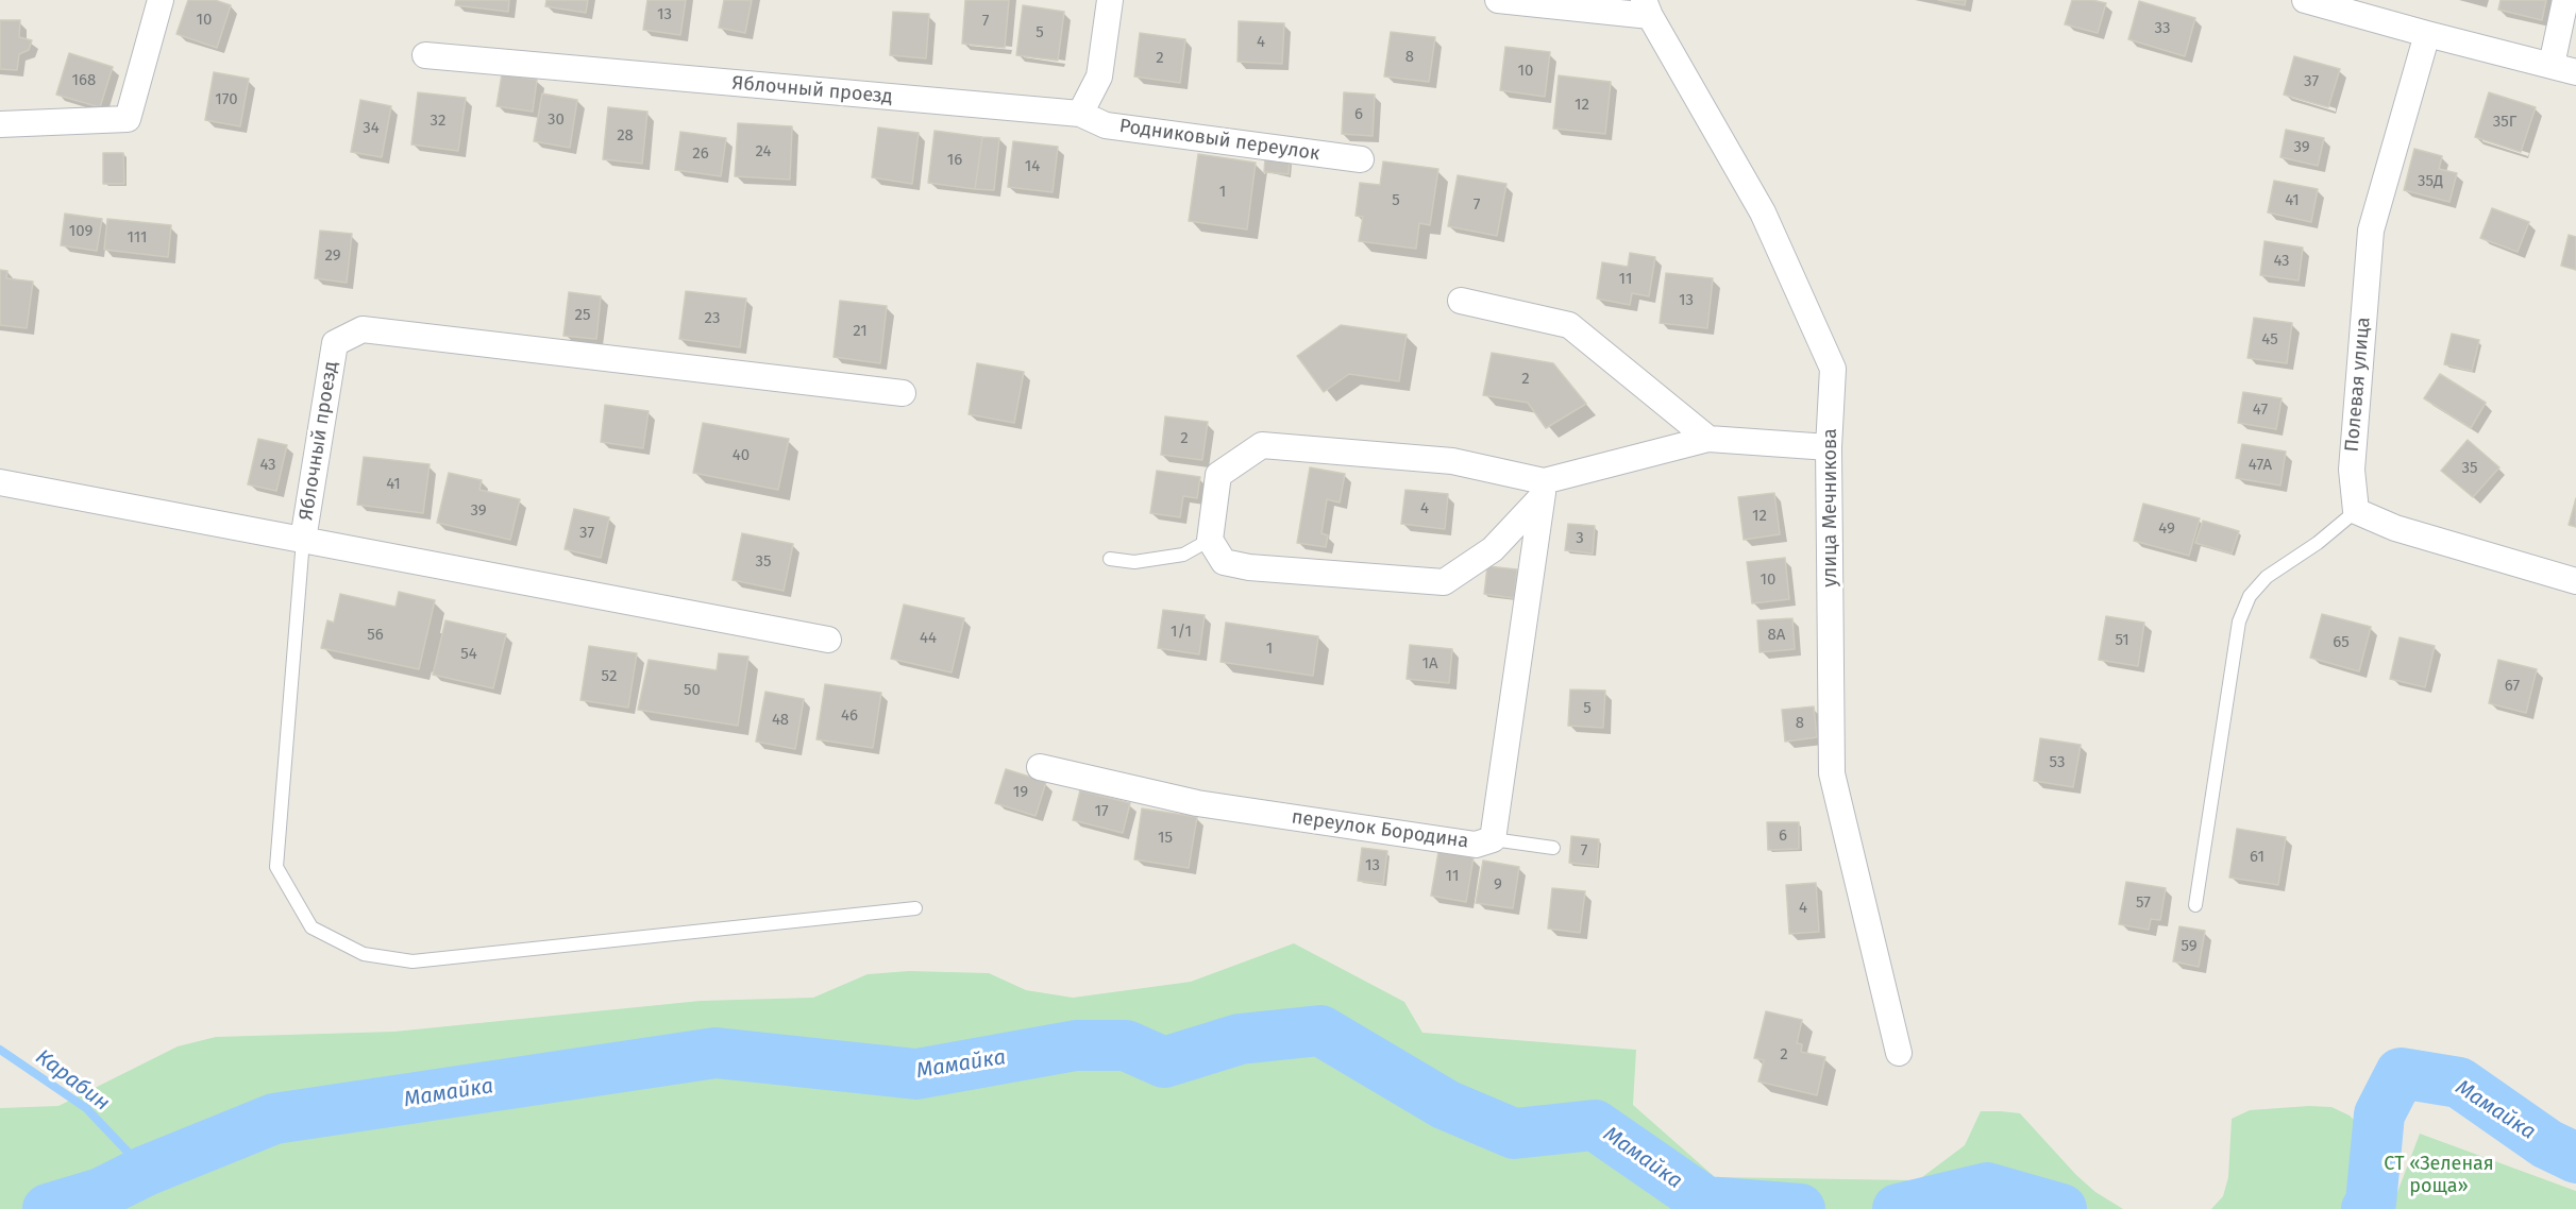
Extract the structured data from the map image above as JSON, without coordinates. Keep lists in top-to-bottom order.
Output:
{
  "streets": {
    "street": [
      "Яблочный проезд",
      "Родниковый переулок",
      "Полевая улица",
      "улица Мечникова",
      "переулок Бородина"
    ]
  },
  "crossings": [
    ["Яблочный проезд", "Родниковый переулок"]
  ],
  "water": ["Мамайка", "Карабин"],
  "parks": ["СТ «Зеленая роща»"],
  "house_numbers": [
    "13",
    "10",
    "7",
    "33",
    "5",
    "4",
    "8",
    "2",
    "10",
    "168",
    "37",
    "170",
    "12",
    "6",
    "30",
    "32",
    "35Г",
    "34",
    "28",
    "39",
    "24",
    "26",
    "16",
    "14",
    "35Д",
    "1",
    "5",
    "41",
    "7",
    "109",
    "111",
    "29",
    "43",
    "11",
    "13",
    "25",
    "23",
    "21",
    "45",
    "2",
    "47",
    "2",
    "40",
    "43",
    "47А",
    "35",
    "41",
    "4",
    "39",
    "12",
    "49",
    "37",
    "3",
    "35",
    "10",
    "1/1",
    "56",
    "8А",
    "44",
    "51",
    "65",
    "1",
    "54",
    "1А",
    "52",
    "67",
    "50",
    "5",
    "46",
    "48",
    "8",
    "53",
    "19",
    "17",
    "6",
    "15",
    "7",
    "61",
    "13",
    "11",
    "9",
    "57",
    "4",
    "59",
    "2"
  ]
}
